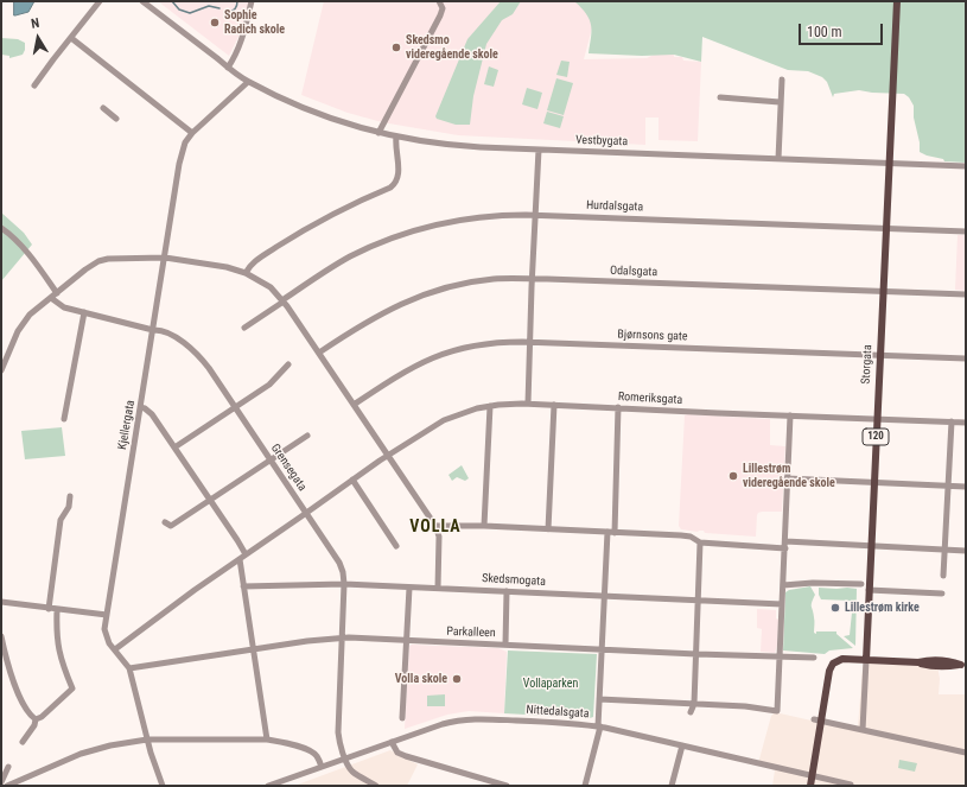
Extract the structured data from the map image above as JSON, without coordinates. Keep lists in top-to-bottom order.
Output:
{
  "streets": {
    "main road": ["Storgata", "120"],
    "street": [
      "Vestbygata",
      "Hurdalsgata",
      "Odalsgata",
      "Bjørnsons gate",
      "Romeriksgata",
      "Kjellergata",
      "Grensegata",
      "Skedsmogata",
      "Parkalleen",
      "Nittedalsgata"
    ]
  },
  "crossings": [
    ["Vestbygata", "Storgata"],
    ["Vestbygata", "Kjellergata"],
    ["Hurdalsgata", "Storgata"],
    ["Odalsgata", "Storgata"],
    ["Bjørnsons gate", "Storgata"],
    ["Storgata", "Romeriksgata"],
    ["Romeriksgata", "Kjellergata"],
    ["Romeriksgata", "Grensegata"],
    ["Kjellergata", "Grensegata"],
    ["Kjellergata", "Parkalleen"],
    ["Grensegata", "Skedsmogata"],
    ["Grensegata", "Parkalleen"],
    ["Grensegata", "Nittedalsgata"]
  ],
  "districts": ["VOLLA"],
  "parks": ["Vollaparken"],
  "places": [
    "Sophie Radich skole",
    "Skedsmo videregående skole",
    "Lillestrøm videregående skole",
    "Lillestrøm kirke",
    "Volla skole"
  ],
  "scale_bar": "100 m",
  "north": "top"
}
